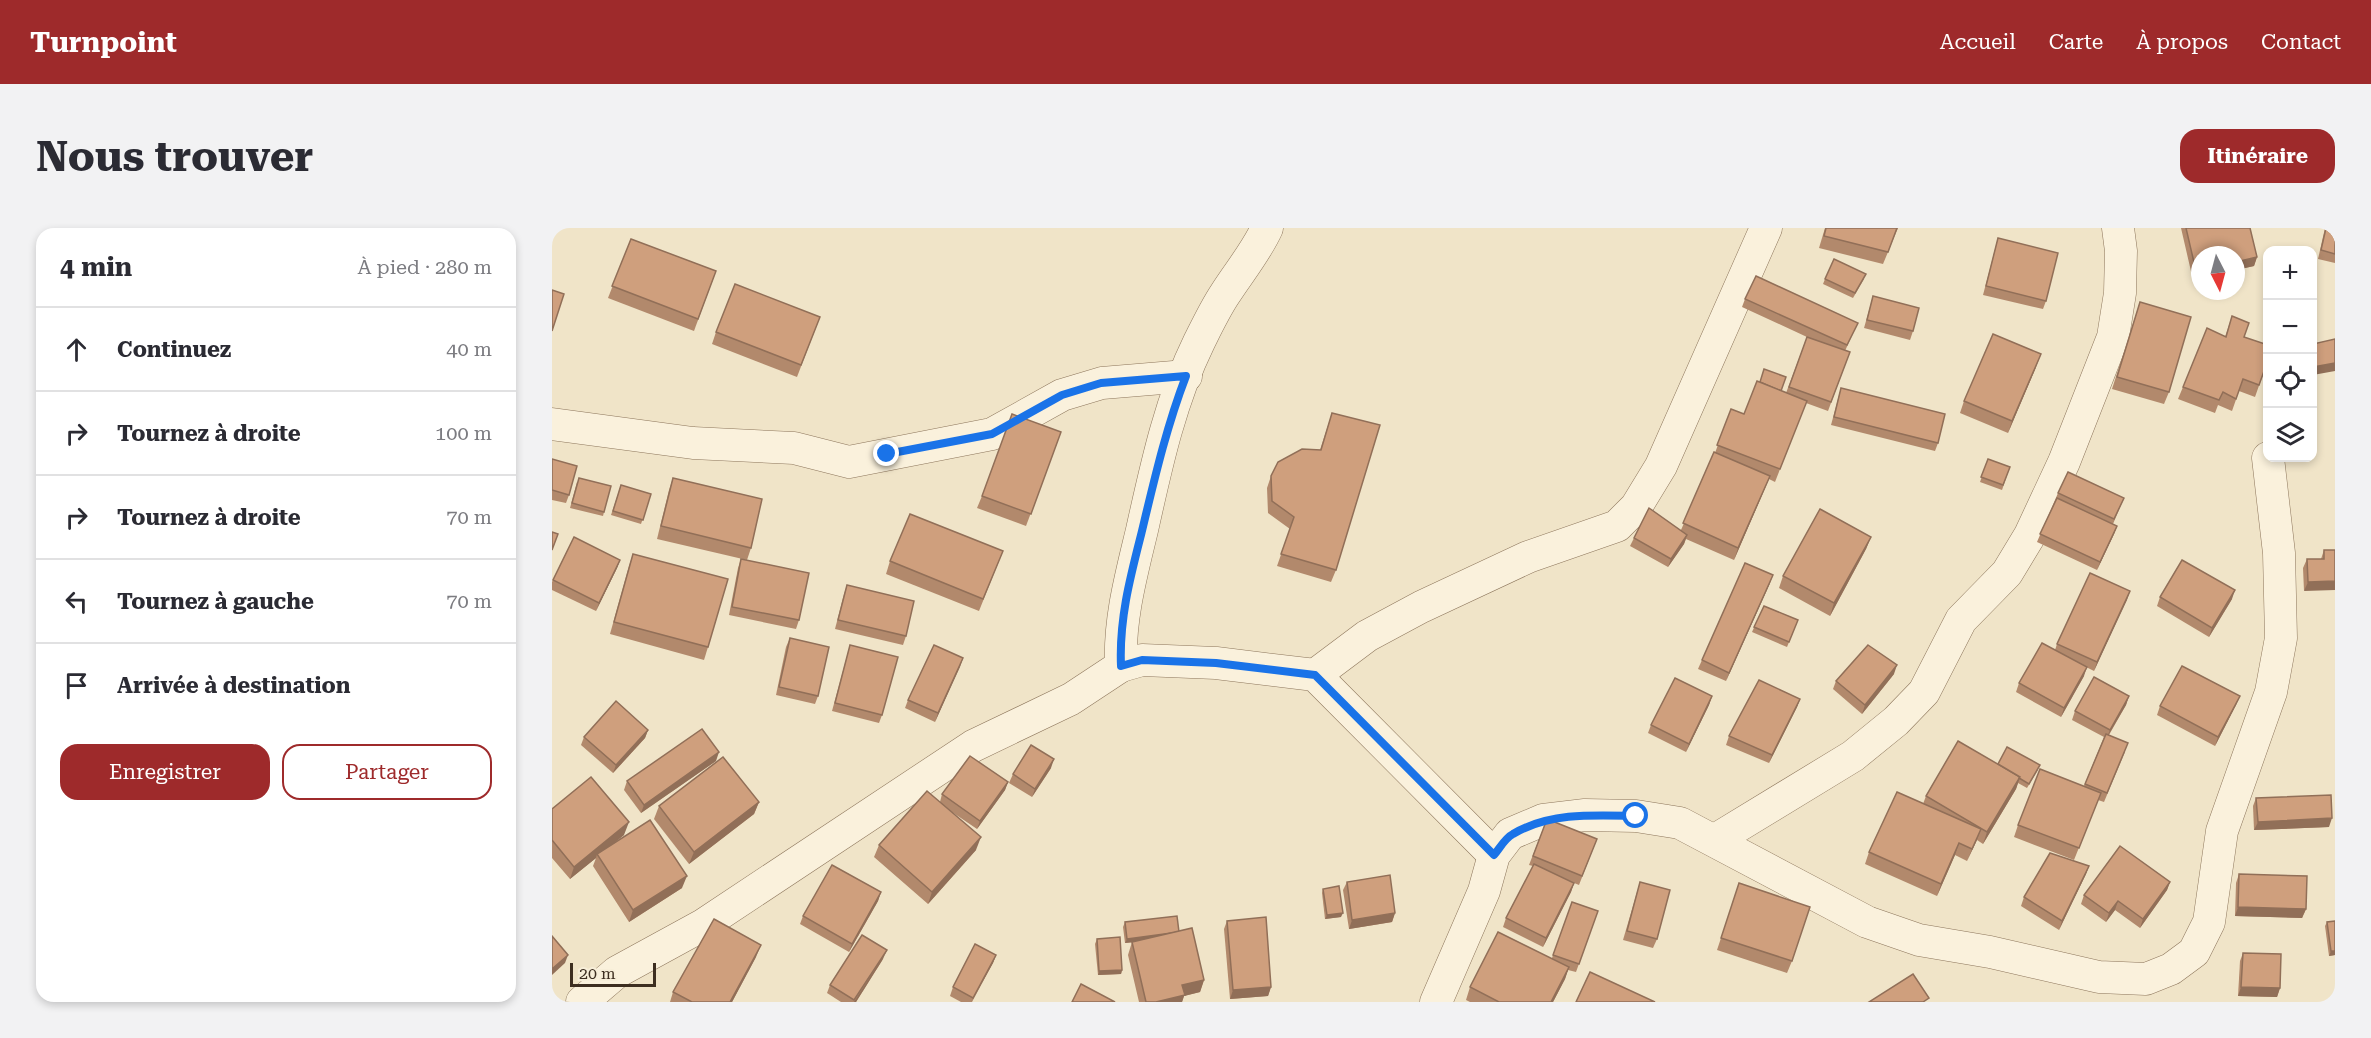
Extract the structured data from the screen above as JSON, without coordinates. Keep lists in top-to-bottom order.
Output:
{
  "scale_bar": "20 m",
  "north": "bottom",
  "page": {
    "header": "Turnpoint",
    "nav": [
      "Accueil",
      "Carte",
      "À propos",
      "Contact"
    ],
    "buttons": [
      "Itinéraire",
      ["Enregistrer", "Partager"]
    ],
    "title": "Nous trouver",
    "heading": ["4 min", "À pied · 280 m"],
    "map_buttons": ["+", "−"],
    "list": [
      ["Continuez", "40 m"],
      ["Tournez à droite", "100 m"],
      ["Tournez à droite", "70 m"],
      ["Tournez à gauche", "70 m"],
      "Arrivée à destination"
    ],
    "scale": "20 m"
  }
}
